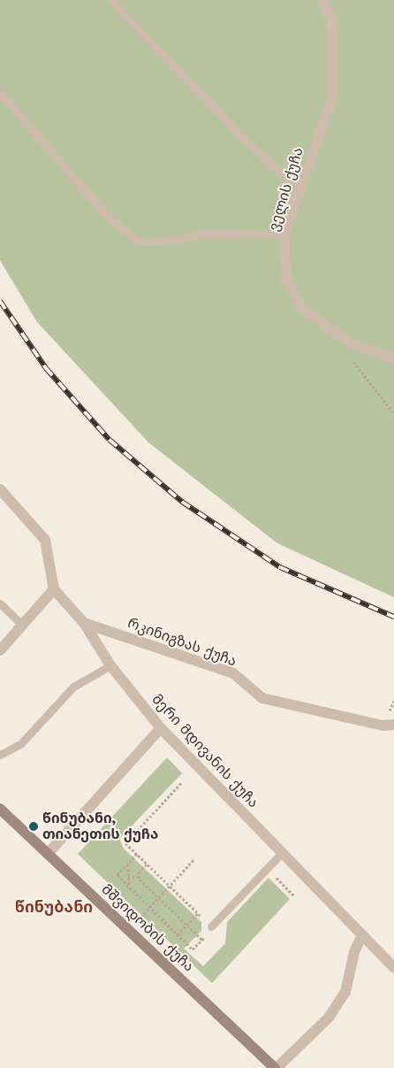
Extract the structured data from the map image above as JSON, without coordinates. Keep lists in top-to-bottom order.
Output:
{
  "streets": {
    "street": [
      "ველის ქუჩა",
      "რკინიგზას ქუჩა",
      "მერი მდივანის ქუჩა",
      "მშვიდობის ქუჩა"
    ]
  },
  "crossings": [
    ["რკინიგზას ქუჩა", "მერი მდივანის ქუჩა"]
  ],
  "districts": ["წინუბანი"],
  "places": ["წინუბანი, თიანეთის ქუჩა"]
}
